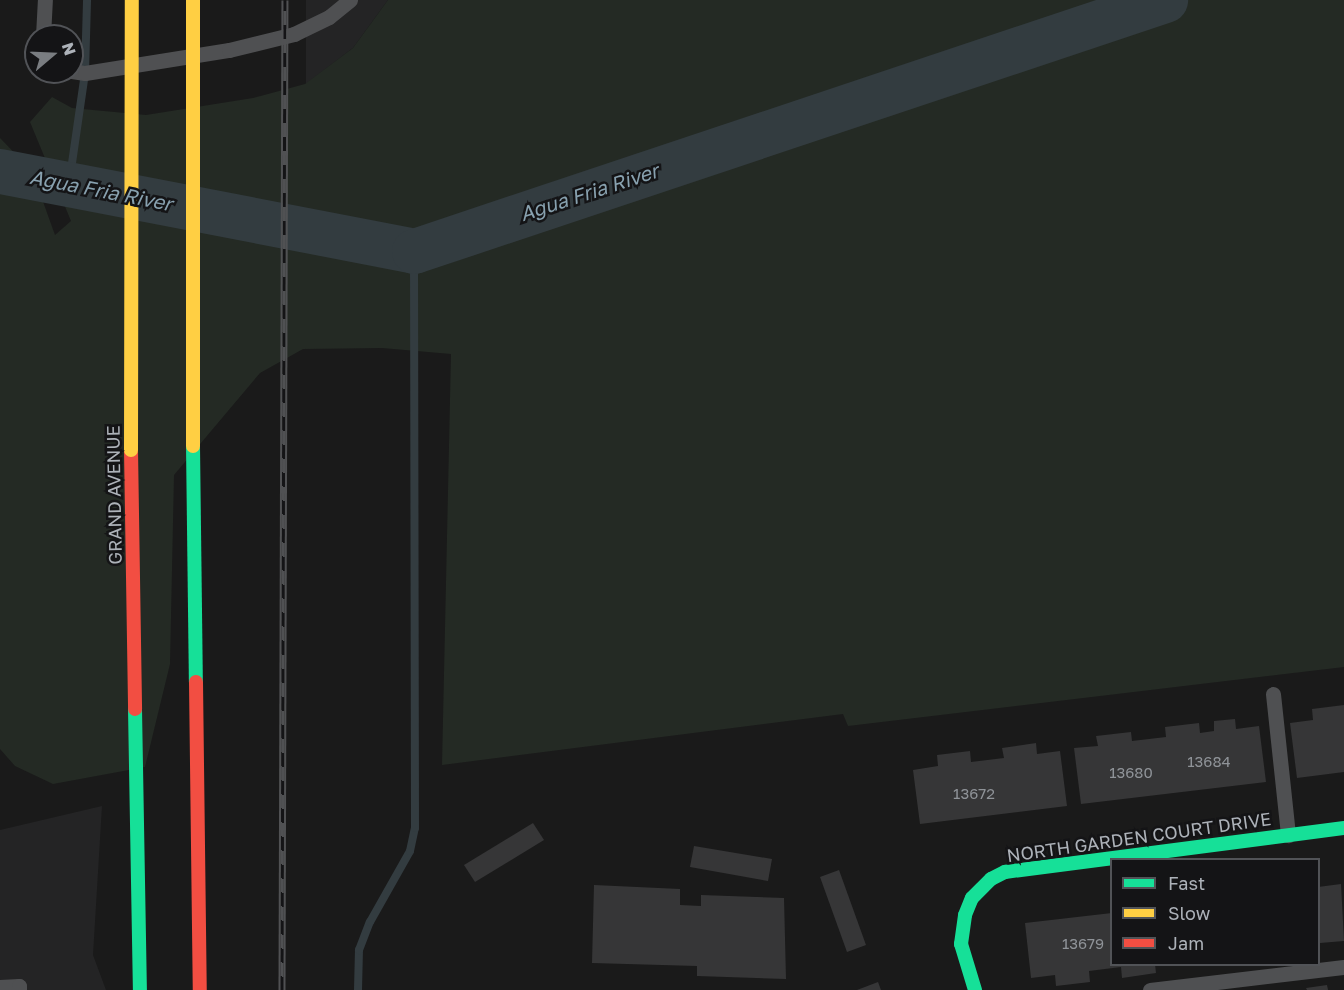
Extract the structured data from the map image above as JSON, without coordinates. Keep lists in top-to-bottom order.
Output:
{
  "streets": {
    "main road": ["GRAND AVENUE", "NORTH GARDEN COURT DRIVE"]
  },
  "water": ["Agua Fria River"],
  "house_numbers": [
    "13684",
    "13680",
    "13672",
    "13679"
  ],
  "legend": ["Fast", "Slow", "Jam"],
  "north": "right"
}
